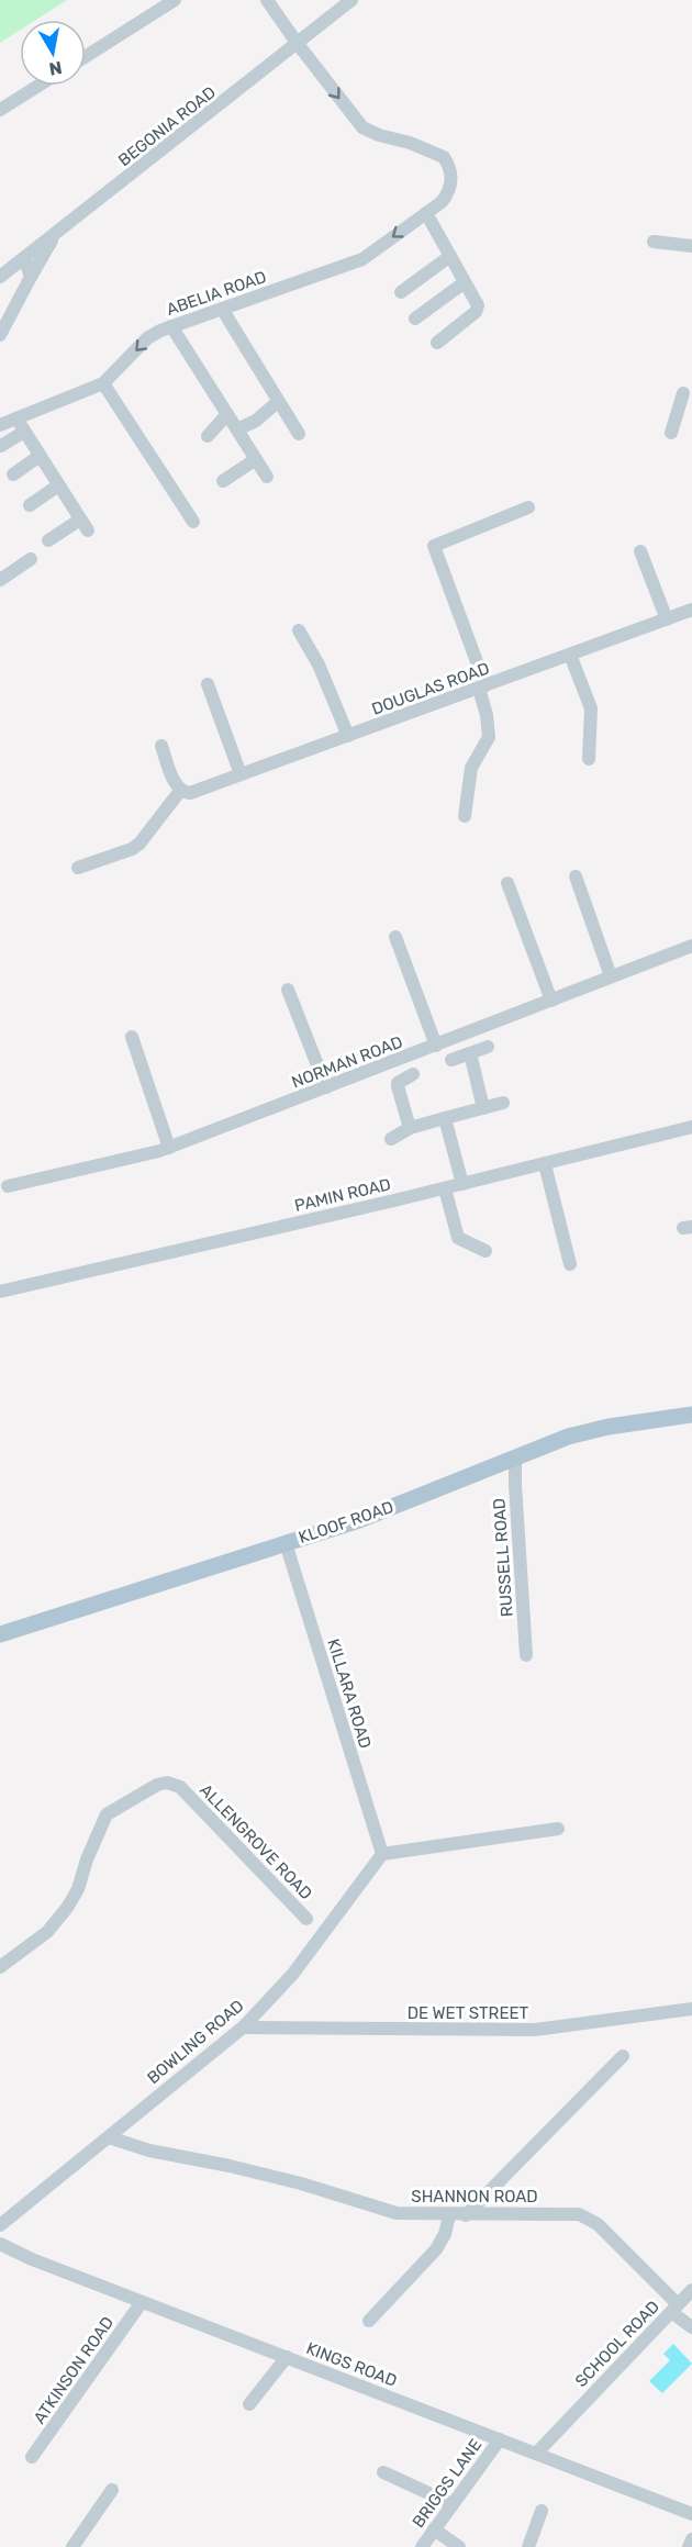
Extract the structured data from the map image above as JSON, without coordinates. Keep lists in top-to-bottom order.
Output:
{
  "streets": {
    "main road": ["KLOOF ROAD"],
    "street": [
      "BEGONIA ROAD",
      "ABELIA ROAD",
      "DOUGLAS ROAD",
      "NORMAN ROAD",
      "PAMIN ROAD",
      "RUSSELL ROAD",
      "KILLARA ROAD",
      "ALLENGROVE ROAD",
      "DE WET STREET",
      "BOWLING ROAD",
      "SHANNON ROAD",
      "SCHOOL ROAD",
      "KINGS ROAD",
      "ATKINSON ROAD",
      "BRIGGS LANE"
    ]
  },
  "crossings": [
    ["BEGONIA ROAD", "ABELIA ROAD"],
    ["KLOOF ROAD", "RUSSELL ROAD"],
    ["KLOOF ROAD", "KILLARA ROAD"],
    ["KILLARA ROAD", "BOWLING ROAD"],
    ["DE WET STREET", "BOWLING ROAD"],
    ["BOWLING ROAD", "SHANNON ROAD"],
    ["SHANNON ROAD", "SCHOOL ROAD"],
    ["SCHOOL ROAD", "KINGS ROAD"],
    ["KINGS ROAD", "ATKINSON ROAD"],
    ["KINGS ROAD", "BRIGGS LANE"]
  ],
  "north": "bottom"
}
